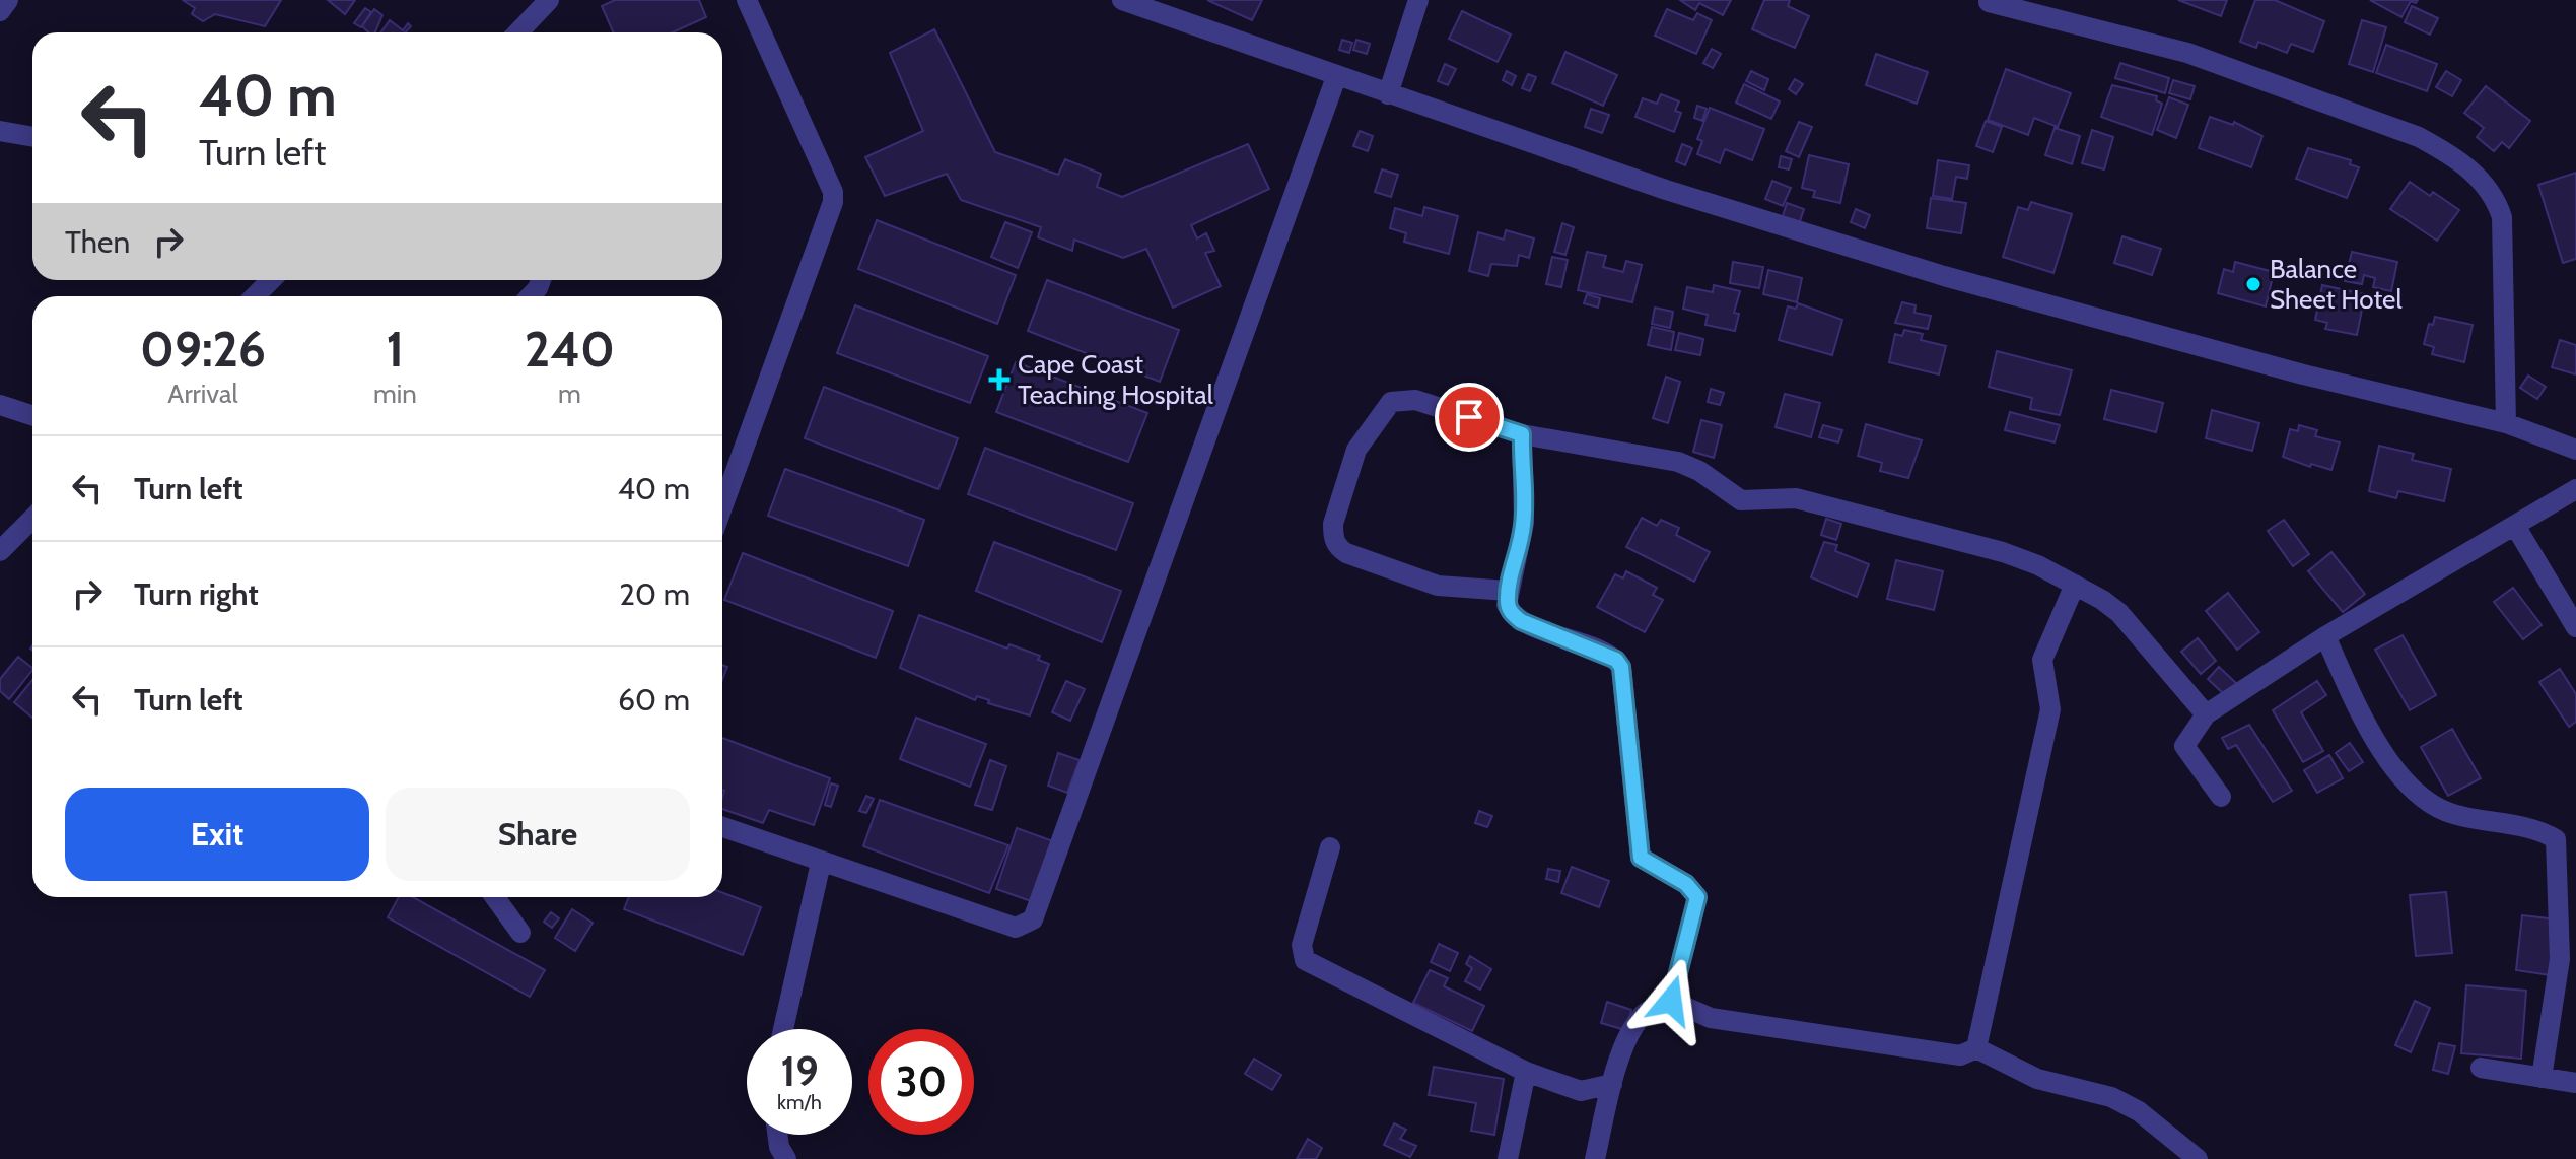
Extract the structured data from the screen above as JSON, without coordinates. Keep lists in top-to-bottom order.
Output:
{
  "places": {
    "other": ["Balance Sheet Hotel"],
    "health": ["Cape Coast Teaching Hospital"]
  },
  "page": {
    "turn": ["40 m", "Turn left"],
    "then": "Then",
    "eta": [
      "09:26",
      "Arrival",
      "1",
      "min",
      "240",
      "m"
    ],
    "list": [
      {
        "name": "Turn left",
        "value": "40 m"
      },
      {
        "name": "Turn right",
        "value": "20 m"
      },
      {
        "name": "Turn left",
        "value": "60 m"
      }
    ],
    "buttons": ["Exit", "Share"],
    "speed": "19 km/h",
    "limit": "30"
  }
}
